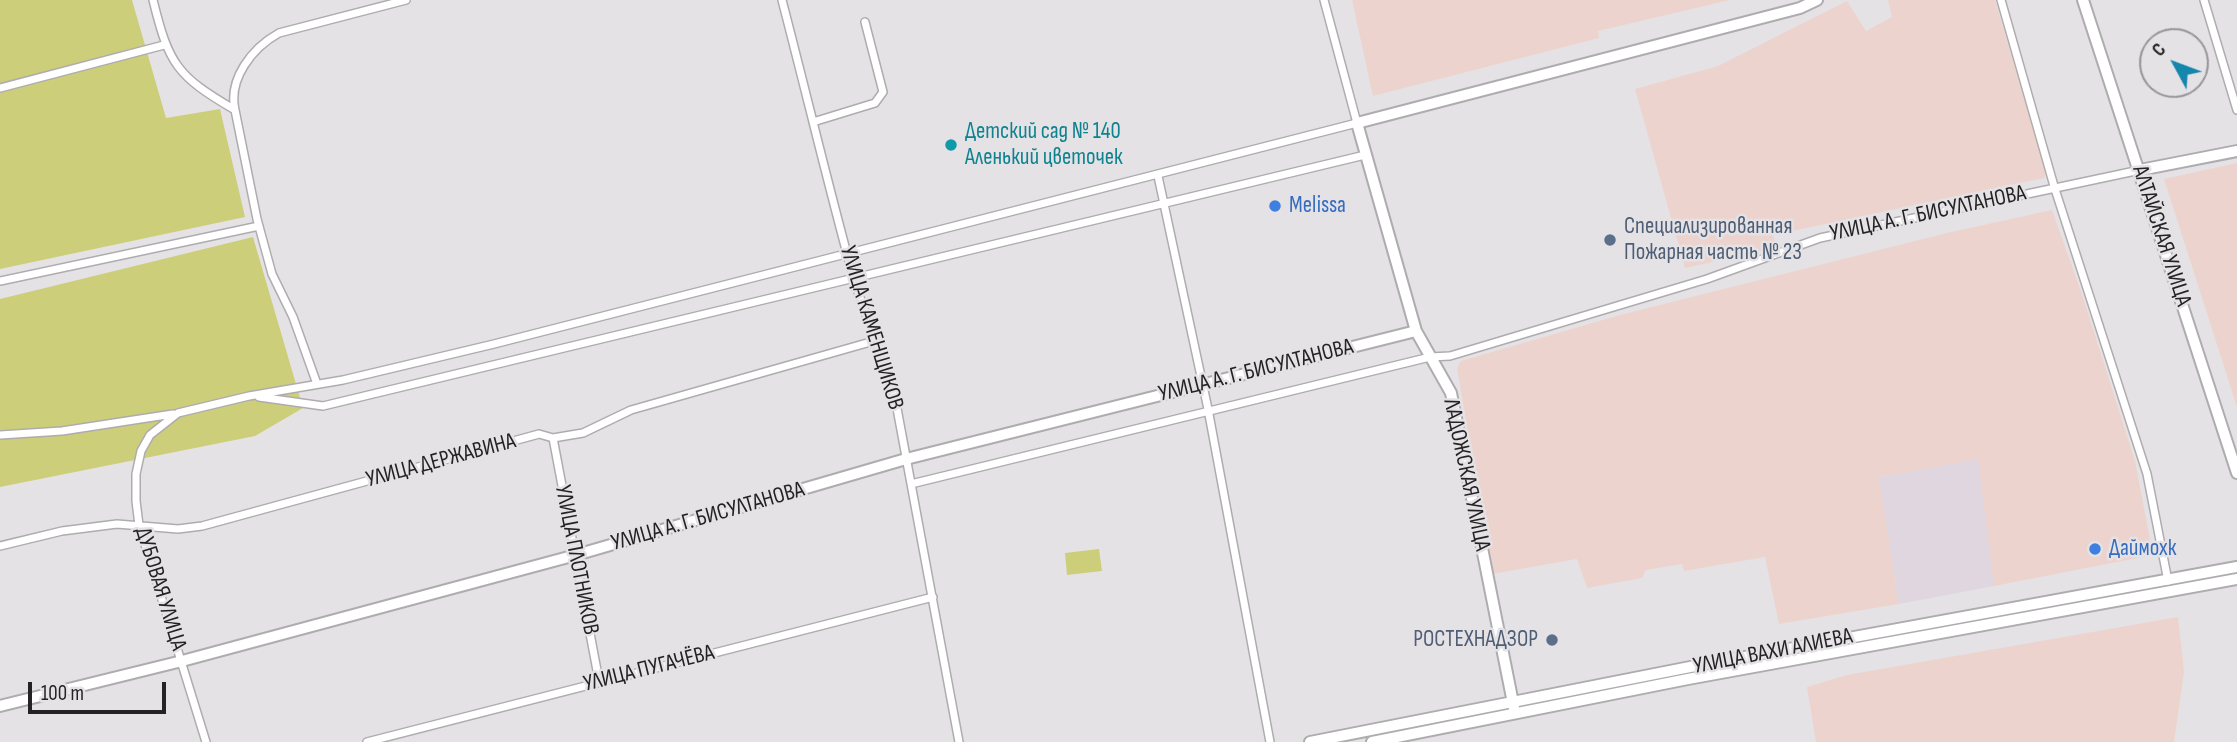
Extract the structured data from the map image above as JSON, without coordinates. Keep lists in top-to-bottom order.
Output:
{
  "streets": {
    "street": [
      "УЛИЦА А. Г. БИСУЛТАНОВА",
      "АЛТАЙСКАЯ УЛИЦА",
      "УЛИЦА КАМЕНЩИКОВ",
      "УЛИЦА ДЕРЖАВИНА",
      "ЛАДОЖСКАЯ УЛИЦА",
      "УЛИЦА ПЛОТНИКОВ",
      "ДУБОВАЯ УЛИЦА",
      "УЛИЦА ВАХИ АЛИЕВА",
      "УЛИЦА ПУГАЧЁВА"
    ]
  },
  "crossings": [
    ["УЛИЦА А. Г. БИСУЛТАНОВА", "АЛТАЙСКАЯ УЛИЦА"],
    ["УЛИЦА А. Г. БИСУЛТАНОВА", "УЛИЦА КАМЕНЩИКОВ"],
    ["УЛИЦА А. Г. БИСУЛТАНОВА", "ЛАДОЖСКАЯ УЛИЦА"],
    ["УЛИЦА А. Г. БИСУЛТАНОВА", "УЛИЦА ПЛОТНИКОВ"],
    ["УЛИЦА А. Г. БИСУЛТАНОВА", "ДУБОВАЯ УЛИЦА"],
    ["УЛИЦА КАМЕНЩИКОВ", "УЛИЦА ДЕРЖАВИНА"],
    ["УЛИЦА КАМЕНЩИКОВ", "УЛИЦА ПУГАЧЁВА"],
    ["УЛИЦА ДЕРЖАВИНА", "УЛИЦА ПЛОТНИКОВ"],
    ["УЛИЦА ДЕРЖАВИНА", "ДУБОВАЯ УЛИЦА"],
    ["ЛАДОЖСКАЯ УЛИЦА", "УЛИЦА ВАХИ АЛИЕВА"],
    ["УЛИЦА ПЛОТНИКОВ", "УЛИЦА ПУГАЧЁВА"]
  ],
  "places": [
    "Детский сад № 140 Аленький цветочек",
    "Melissa",
    "Специализированная Пожарная часть № 23",
    "Даймохк",
    "РОСТЕХНАДЗОР"
  ],
  "scale_bar": "100 m",
  "north": "top left"
}
